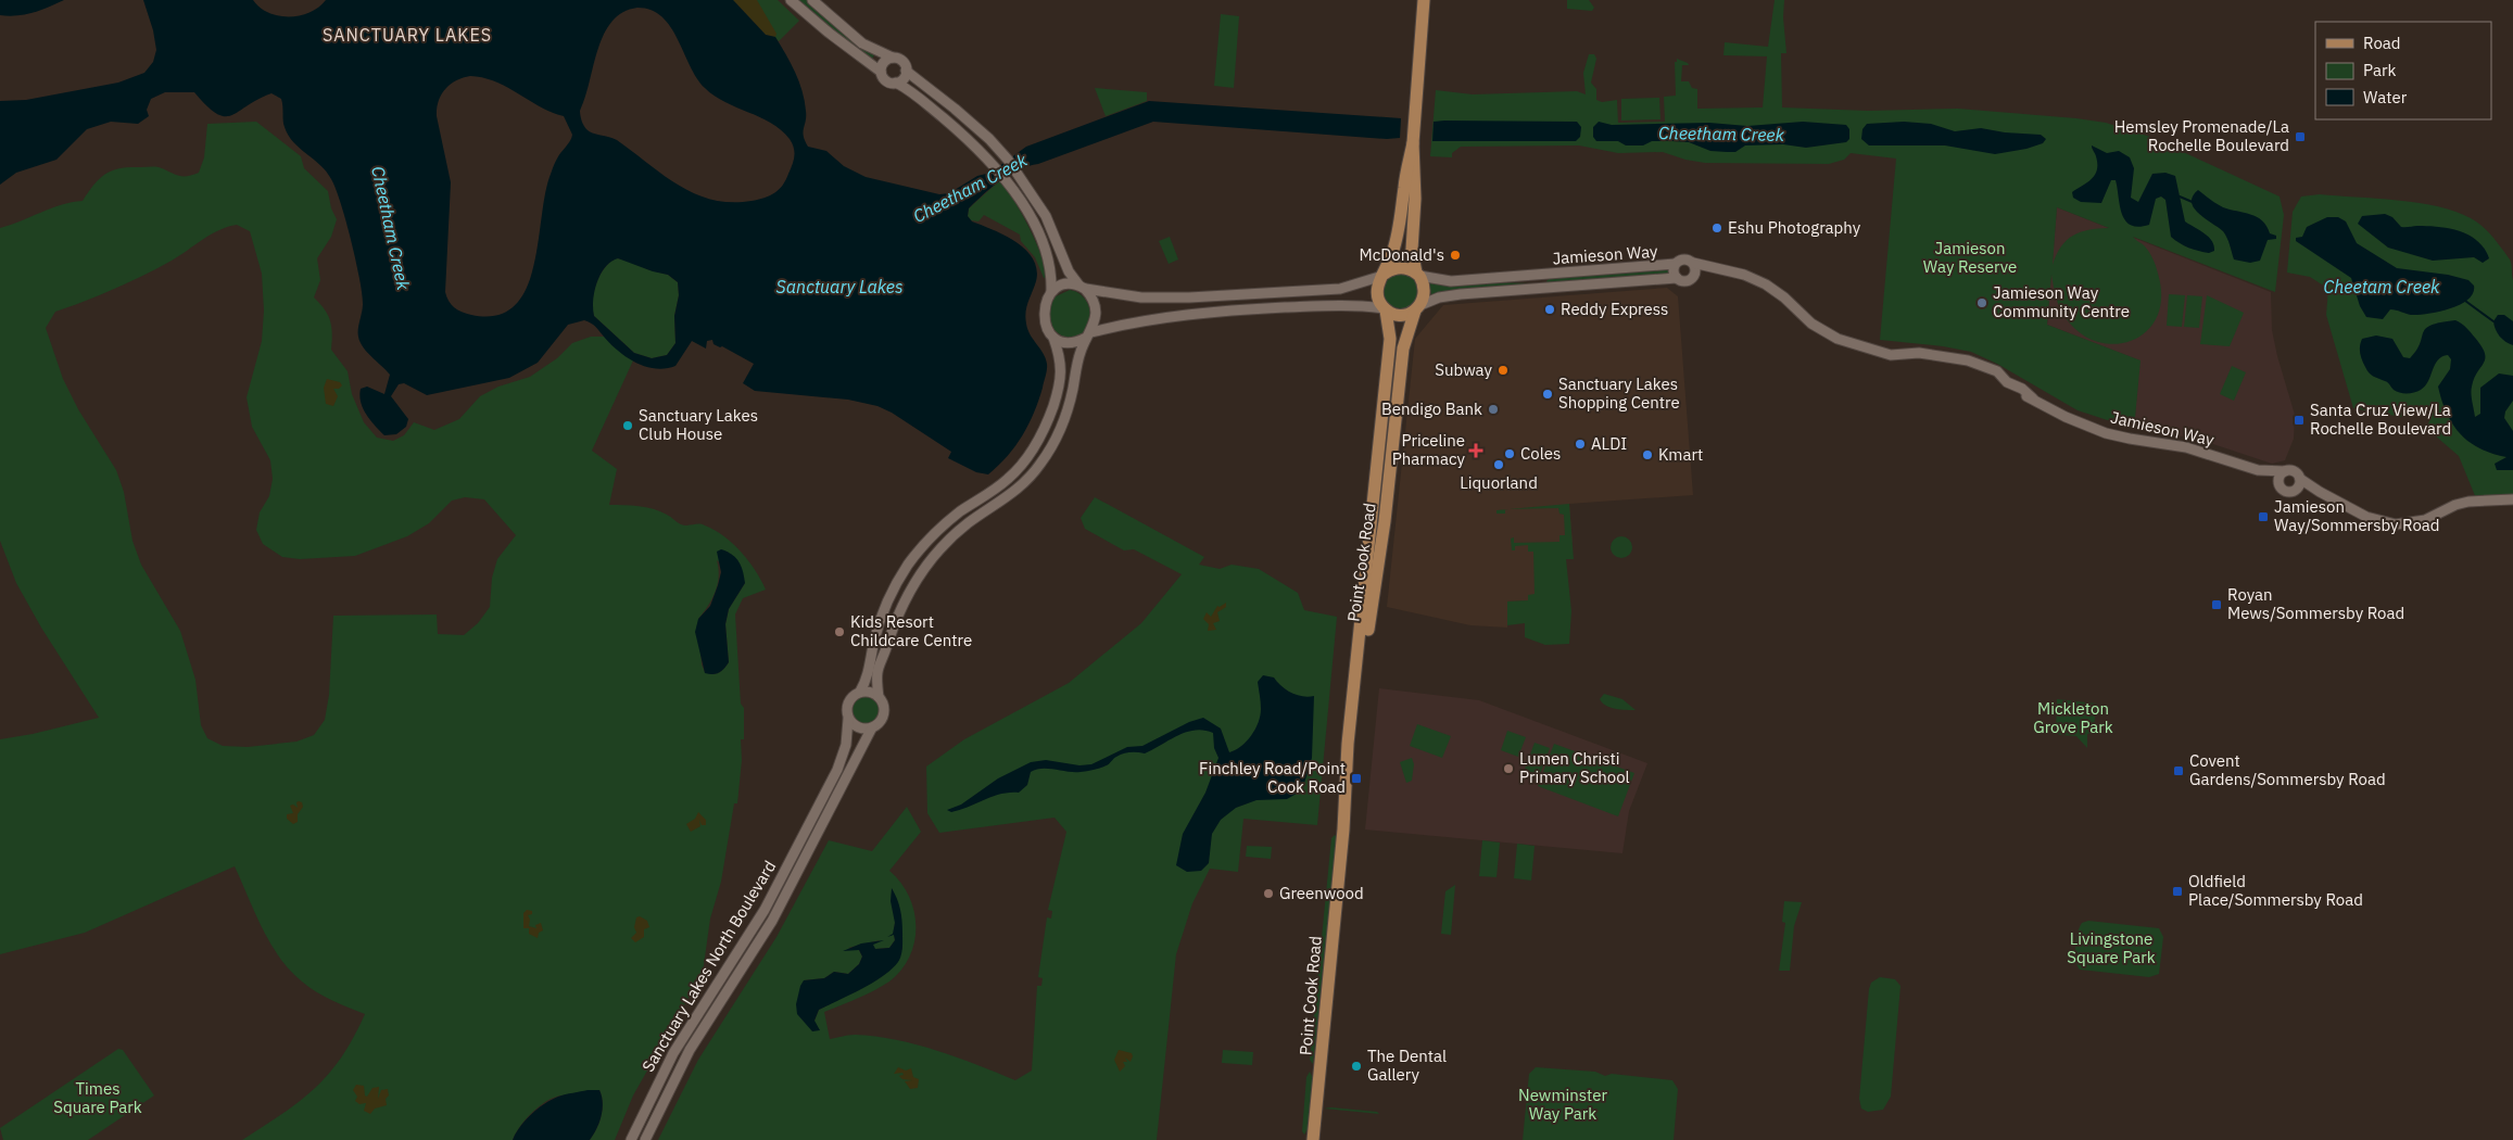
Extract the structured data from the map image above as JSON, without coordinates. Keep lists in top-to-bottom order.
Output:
{
  "streets": {
    "main road": ["Point Cook Road"],
    "street": ["Jamieson Way", "Sanctuary Lakes North Boulevard"]
  },
  "crossings": [
    ["Jamieson Way", "Point Cook Road"]
  ],
  "districts": ["SANCTUARY LAKES"],
  "water": ["Cheetham Creek", "Sanctuary Lakes", "Cheetam Creek"],
  "parks": [
    "Jamieson Way Reserve",
    "Mickleton Grove Park",
    "Livingstone Square Park",
    "Times Square Park",
    "Newminster Way Park"
  ],
  "places": {
    "transit": [
      "Hemsley Promenade/La Rochelle Boulevard",
      "Santa Cruz View/La Rochelle Boulevard",
      "Jamieson Way/Sommersby Road",
      "Royan Mews/Sommersby Road",
      "Covent Gardens/Sommersby Road",
      "Finchley Road/Point Cook Road",
      "Oldfield Place/Sommersby Road"
    ],
    "other": [
      "Eshu Photography",
      "McDonald's",
      "Jamieson Way Community Centre",
      "Reddy Express",
      "Subway",
      "Sanctuary Lakes Shopping Centre",
      "Bendigo Bank",
      "Sanctuary Lakes Club House",
      "ALDI",
      "Coles",
      "Kmart",
      "Liquorland",
      "Kids Resort Childcare Centre",
      "Lumen Christi Primary School",
      "Greenwood",
      "The Dental Gallery"
    ],
    "health": ["Priceline Pharmacy"]
  },
  "legend": ["Road", "Park", "Water"]
}
